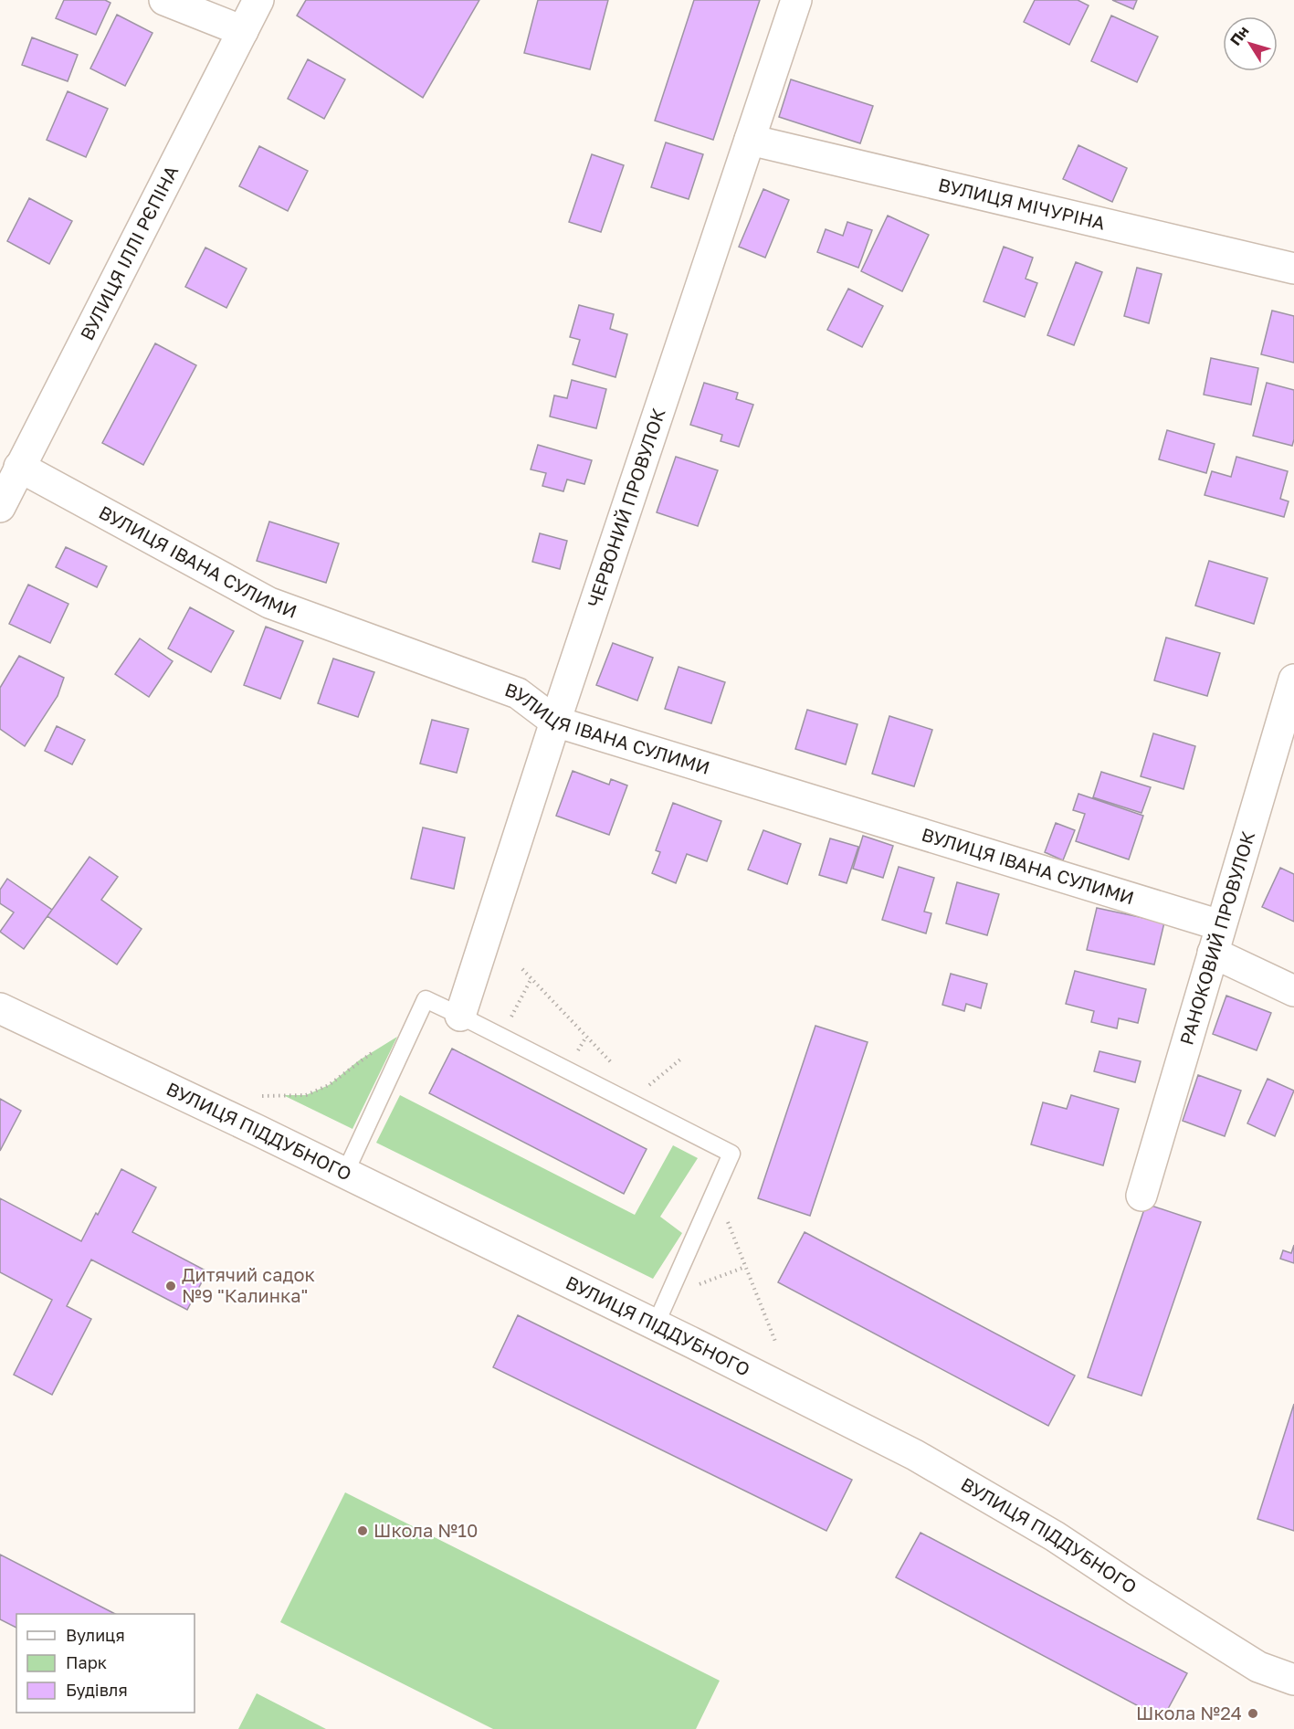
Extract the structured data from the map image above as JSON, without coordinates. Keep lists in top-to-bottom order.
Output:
{
  "streets": {
    "street": [
      "ВУЛИЦЯ МІЧУРІНА",
      "ВУЛИЦЯ ІЛЛІ РЄПІНА",
      "ЧЕРВОНИЙ ПРОВУЛОК",
      "ВУЛИЦЯ ІВАНА СУЛИМИ",
      "РАНОКОВИЙ ПРОВУЛОК",
      "ВУЛИЦЯ ПІДДУБНОГО"
    ]
  },
  "crossings": [
    ["ВУЛИЦЯ МІЧУРІНА", "ЧЕРВОНИЙ ПРОВУЛОК"],
    ["ВУЛИЦЯ ІЛЛІ РЄПІНА", "ВУЛИЦЯ ІВАНА СУЛИМИ"],
    ["ЧЕРВОНИЙ ПРОВУЛОК", "ВУЛИЦЯ ІВАНА СУЛИМИ"],
    ["ВУЛИЦЯ ІВАНА СУЛИМИ", "РАНОКОВИЙ ПРОВУЛОК"]
  ],
  "places": ["Дитячий садок №9 \"Калинка\"", "Школа №10", "Школа №24"],
  "legend": ["Вулиця", "Парк", "Будівля"],
  "north": "top left"
}
